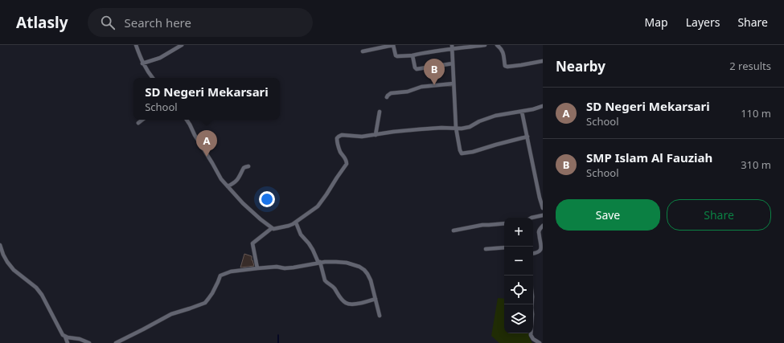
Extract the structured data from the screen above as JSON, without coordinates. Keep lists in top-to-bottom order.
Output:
{
  "page": {
    "header": "Atlasly",
    "search": "Search here",
    "nav": ["Map", "Layers", "Share"],
    "heading": ["Nearby", "2 results"],
    "pins": ["B", "A"],
    "popup": ["SD Negeri Mekarsari", "School"],
    "list": [
      {
        "mark": "A",
        "name": "SD Negeri Mekarsari",
        "note": "School",
        "value": "110 m"
      },
      {
        "mark": "B",
        "name": "SMP Islam Al Fauziah",
        "note": "School",
        "value": "310 m"
      }
    ],
    "buttons": ["Save", "Share"],
    "map_buttons": ["+", "−"]
  }
}
